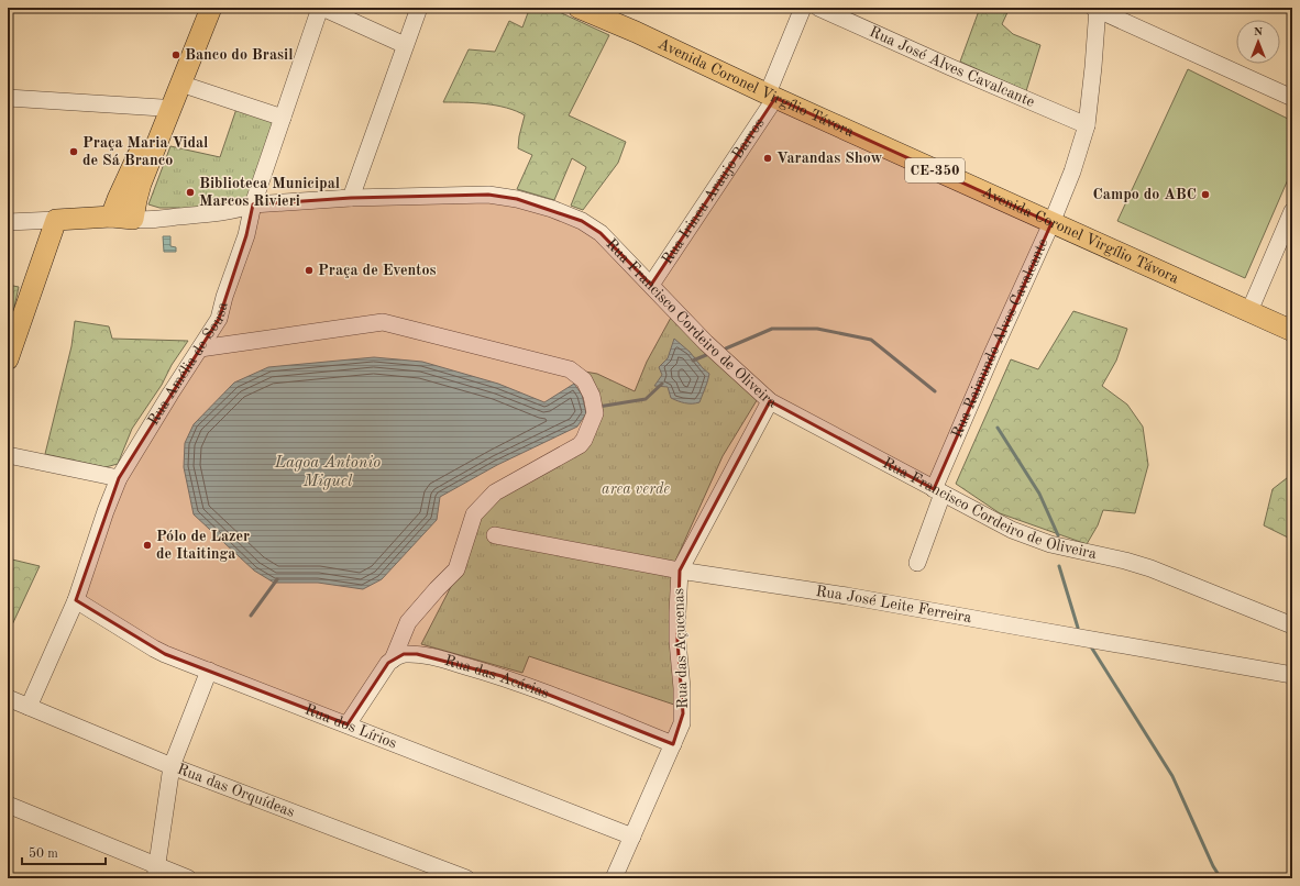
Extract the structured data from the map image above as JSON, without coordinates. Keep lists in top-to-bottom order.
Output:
{
  "streets": {
    "main road": ["Avenida Coronel Virgílio Távora", "CE-350", "Rua Francisco Cordeiro de Oliveira"],
    "street": [
      "Rua José Alves Cavalcante",
      "Rua Irineu Araujo Barros",
      "Rua Raimundo Alves Cavalcante",
      "Rua Amélia de Sousa",
      "Rua José Leite Ferreira",
      "Rua das Açucenas",
      "Rua das Acácias",
      "Rua dos Lírios",
      "Rua das Orquídeas"
    ]
  },
  "crossings": [
    ["Rua José Alves Cavalcante", "Rua Raimundo Alves Cavalcante"],
    ["Avenida Coronel Virgílio Távora", "Rua Irineu Araujo Barros"],
    ["Avenida Coronel Virgílio Távora", "Rua Raimundo Alves Cavalcante"],
    ["Rua Irineu Araujo Barros", "Rua Francisco Cordeiro de Oliveira"],
    ["Rua Francisco Cordeiro de Oliveira", "Rua Raimundo Alves Cavalcante"],
    ["Rua Francisco Cordeiro de Oliveira", "Rua Amélia de Sousa"],
    ["Rua Francisco Cordeiro de Oliveira", "Rua das Açucenas"],
    ["Rua Amélia de Sousa", "Rua dos Lírios"],
    ["Rua Amélia de Sousa", "Rua das Orquídeas"],
    ["Rua José Leite Ferreira", "Rua das Açucenas"],
    ["Rua das Açucenas", "Rua das Acácias"],
    ["Rua das Açucenas", "Rua dos Lírios"]
  ],
  "water": ["Lagoa Antonio Miguel"],
  "parks": ["area verde"],
  "places": [
    "Banco do Brasil",
    "Praça Maria Vidal de Sá Branco",
    "Varandas Show",
    "Biblioteca Municipal Marcos Rivieri",
    "Campo do ABC",
    "Praça de Eventos",
    "Pólo de Lazer de Itaitinga"
  ],
  "scale_bar": "50 m",
  "north": "top"
}
